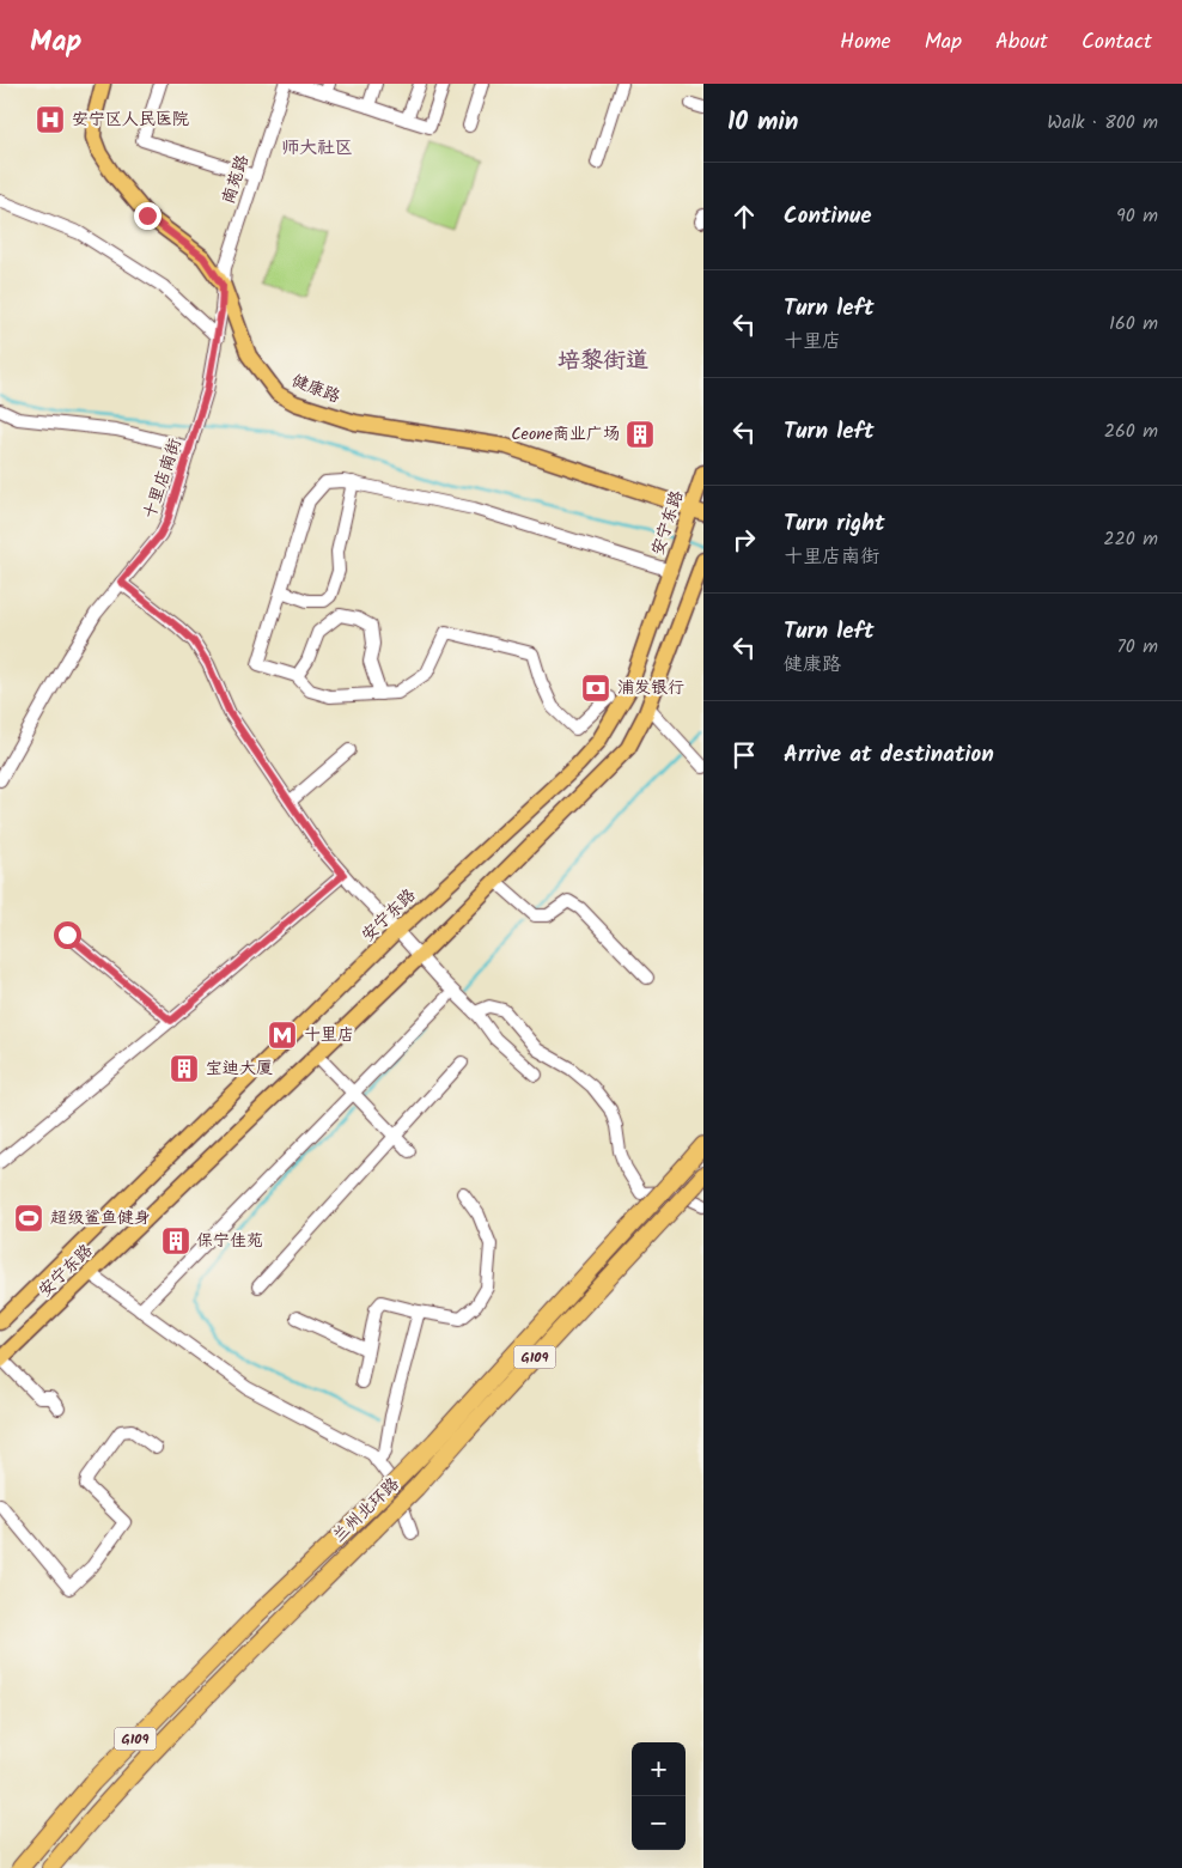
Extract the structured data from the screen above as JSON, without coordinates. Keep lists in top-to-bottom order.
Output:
{
  "streets": {
    "highway": ["G109", "兰州北环路"],
    "main road": ["健康路", "安宁东路"],
    "street": ["南苑路", "十里店南街"]
  },
  "crossings": [
    ["南苑路", "健康路"],
    ["南苑路", "十里店南街"],
    ["健康路", "十里店南街"],
    ["健康路", "安宁东路"]
  ],
  "districts": ["师大社区", "培黎街道"],
  "places": {
    "hospital": ["安宁区人民医院"],
    "building": ["Ceone商业广场", "宝迪大厦", "保宁佳苑"],
    "bank": ["浦发银行"],
    "metro station": ["十里店"],
    "sports": ["超级鲨鱼健身"]
  },
  "page": {
    "header": "Map",
    "nav": [
      "Home",
      "Map",
      "About",
      "Contact"
    ],
    "heading": ["10 min", "Walk · 800 m"],
    "list": [
      ["Continue", "90 m"],
      ["Turn left", "十里店", "160 m"],
      ["Turn left", "260 m"],
      ["Turn right", "十里店南街", "220 m"],
      ["Turn left", "健康路", "70 m"],
      "Arrive at destination"
    ],
    "map_buttons": ["+", "−"]
  }
}
